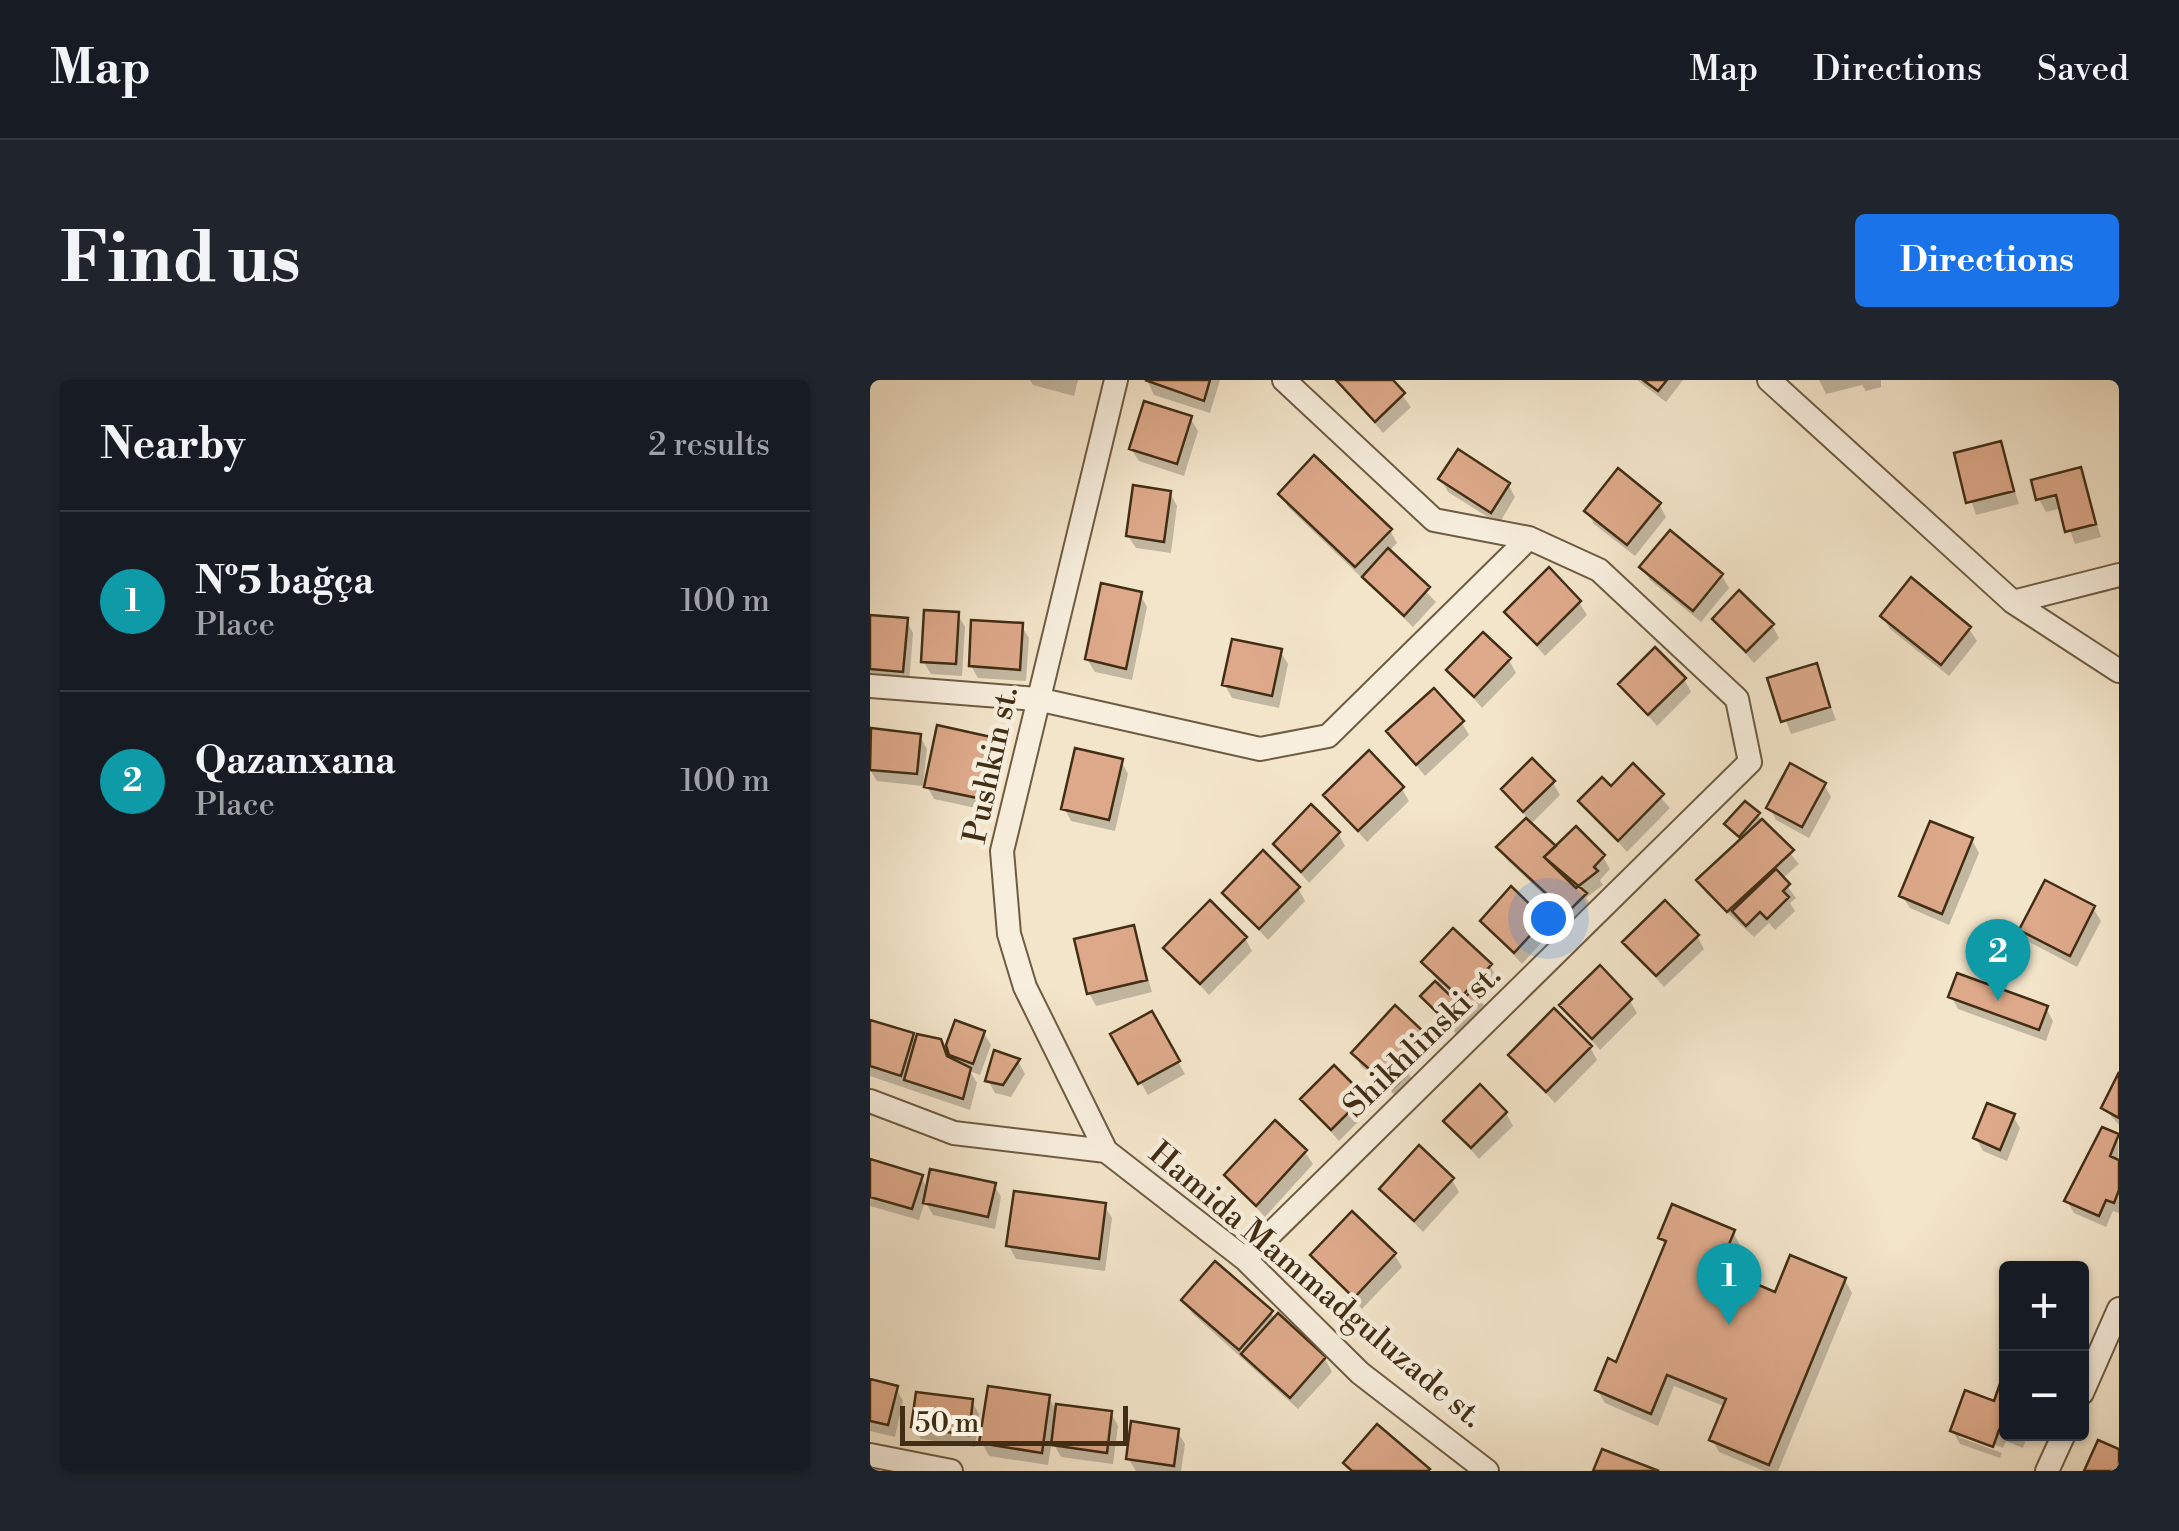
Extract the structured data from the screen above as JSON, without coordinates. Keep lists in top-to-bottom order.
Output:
{
  "streets": {
    "street": ["Pushkin st.", "Shikhlinski st.", "Hamida Mammadguluzade st."]
  },
  "crossings": [
    ["Pushkin st.", "Hamida Mammadguluzade st."],
    ["Shikhlinski st.", "Hamida Mammadguluzade st."]
  ],
  "scale_bar": "50 m",
  "page": {
    "header": "Map",
    "nav": ["Map", "Directions", "Saved"],
    "buttons": "Directions",
    "title": "Find us",
    "heading": ["Nearby", "2 results"],
    "list": [
      {
        "mark": "1",
        "name": "№5 bağça",
        "note": "Place",
        "value": "100 m"
      },
      {
        "mark": "2",
        "name": "Qazanxana",
        "note": "Place",
        "value": "100 m"
      }
    ],
    "pins": ["2", "1"],
    "map_buttons": ["+", "−"],
    "scale": "50 m"
  }
}
